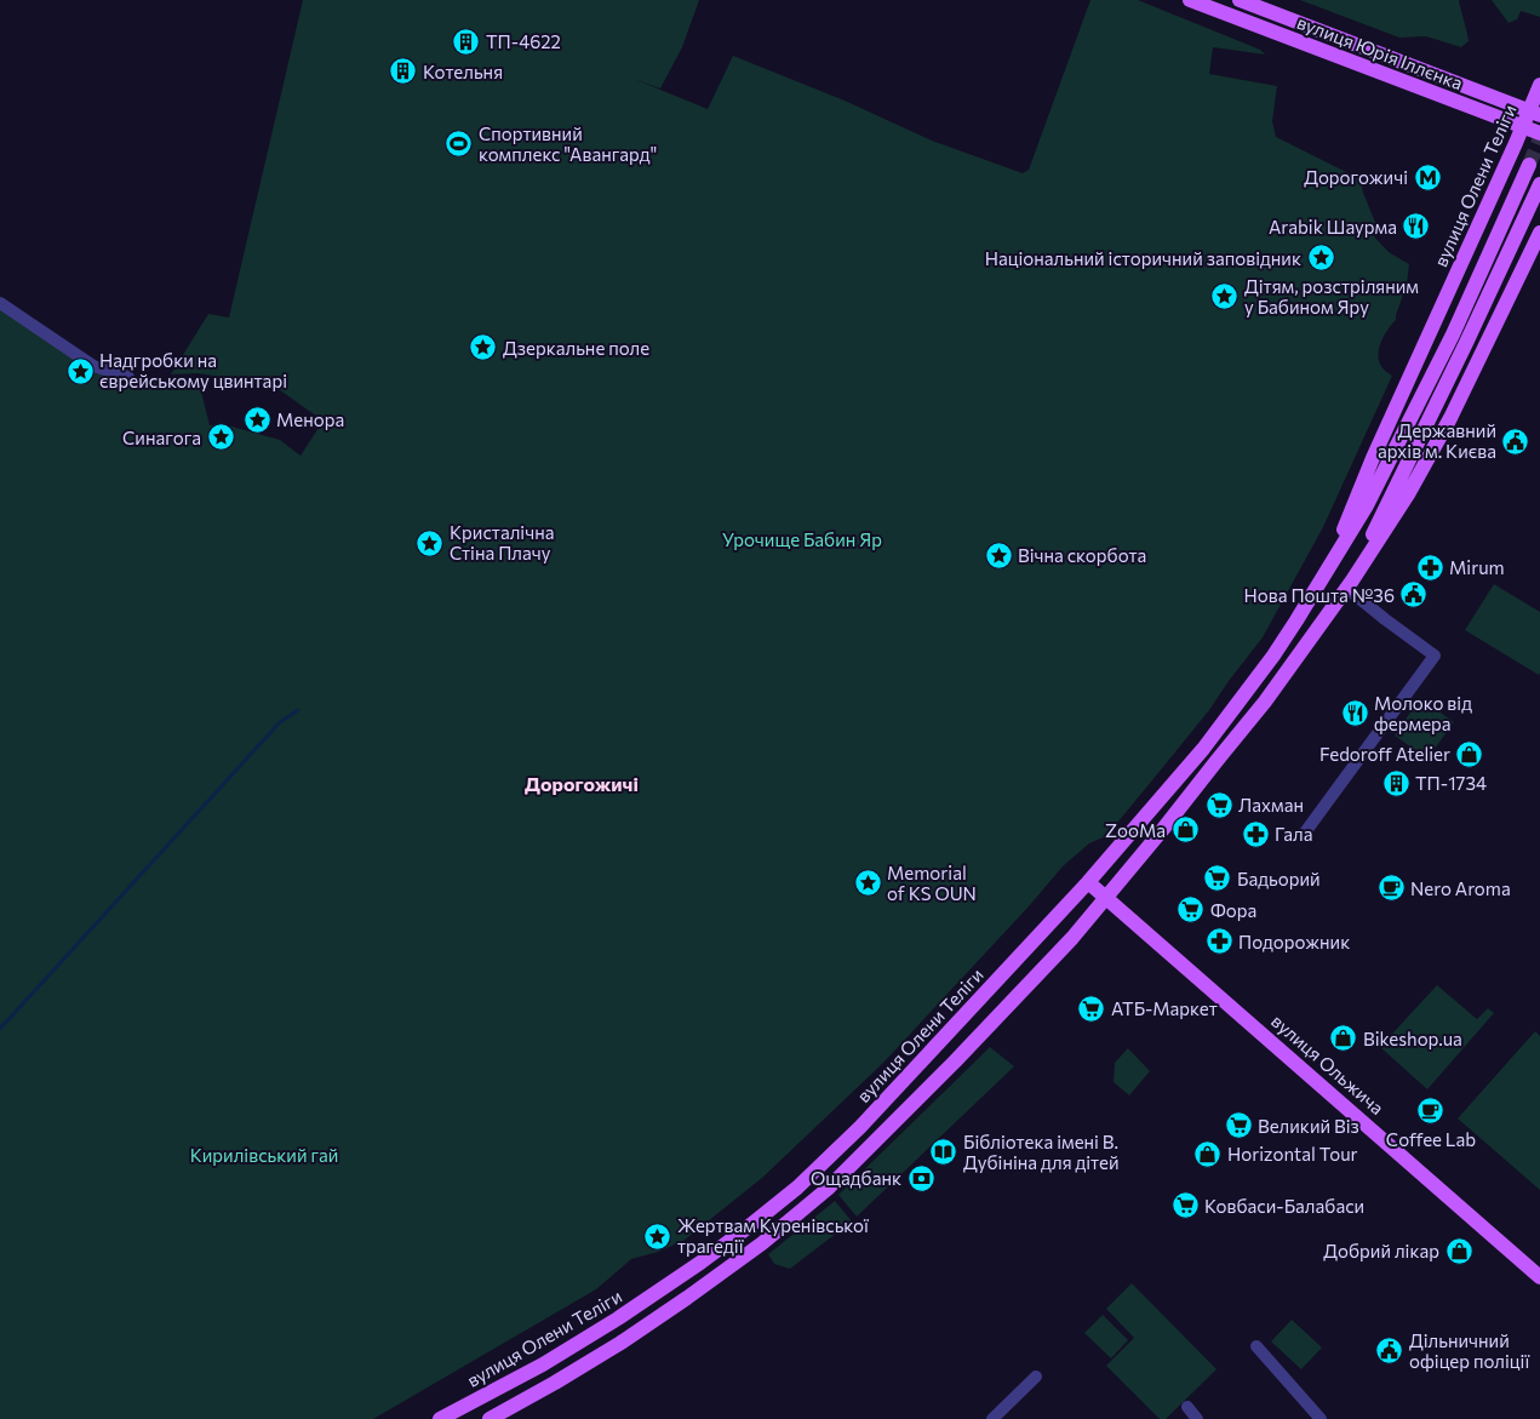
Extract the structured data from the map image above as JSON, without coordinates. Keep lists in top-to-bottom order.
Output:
{
  "streets": {
    "main road": ["вулиця Юрія Іллєнка", "вулиця Олени Теліги", "вулиця Ольжича"]
  },
  "crossings": [
    ["вулиця Юрія Іллєнка", "вулиця Олени Теліги"],
    ["вулиця Олени Теліги", "вулиця Ольжича"]
  ],
  "districts": ["Дорогожичі"],
  "parks": ["Урочище Бабин Яр", "Кирилівський гай"],
  "places": {
    "building": ["ТП-4622", "Котельня", "ТП-1734"],
    "sports": ["Спортивний комплекс \"Авангард\""],
    "metro station": ["Дорогожичі"],
    "restaurant": ["Arabik Шаурма", "Молоко від фермера"],
    "place": [
      "Національний історичний заповідник",
      "Дітям, розстріляним у Бабином Яру",
      "Дзеркальне поле",
      "Надгробки на єврейському цвинтарі",
      "Менора",
      "Синагога",
      "Кристалічна Стіна Плачу",
      "Вічна скорбота",
      "Memorial of KS OUN",
      "Жертвам Куренівської трагедії"
    ],
    "public building": ["Державний архів м. Києва", "Нова Пошта №36", "Дільничний офіцер поліції"],
    "pharmacy": ["Mirum", "Гала", "Подорожник"],
    "shop": [
      "Fedoroff Atelier",
      "ZooMa",
      "Bikeshop.ua",
      "Horizontal Tour",
      "Добрий лікар"
    ],
    "supermarket": [
      "Лахман",
      "Бадьорий",
      "Фора",
      "АТБ-Маркет",
      "Великий Віз",
      "Ковбаси-Балабаси"
    ],
    "cafe": ["Nero Aroma", "Coffee Lab"],
    "library": ["Бібліотека імені В. Дубініна для дітей"],
    "bank": ["Ощадбанк"]
  }
}
